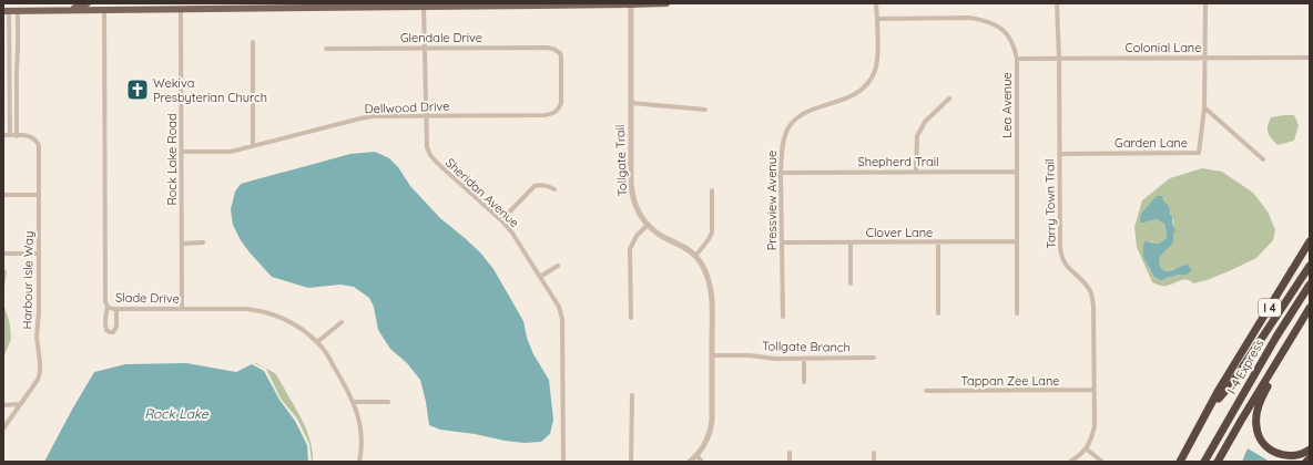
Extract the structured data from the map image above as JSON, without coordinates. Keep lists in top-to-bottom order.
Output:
{
  "streets": {
    "highway": ["I 4", "I-4 Express"],
    "street": [
      "Glendale Drive",
      "Colonial Lane",
      "Lea Avenue",
      "Dellwood Drive",
      "Garden Lane",
      "Rock Lake Road",
      "Tollgate Trail",
      "Shepherd Trail",
      "Sheridan Avenue",
      "Pressview Avenue",
      "Tarry Town Trail",
      "Clover Lane",
      "Harbour Isle Way",
      "Slade Drive",
      "Tollgate Branch",
      "Tappan Zee Lane"
    ]
  },
  "crossings": [
    ["Glendale Drive", "Dellwood Drive"],
    ["Glendale Drive", "Sheridan Avenue"],
    ["Colonial Lane", "Lea Avenue"],
    ["Colonial Lane", "Tarry Town Trail"],
    ["Lea Avenue", "Shepherd Trail"],
    ["Lea Avenue", "Pressview Avenue"],
    ["Lea Avenue", "Clover Lane"],
    ["Dellwood Drive", "Rock Lake Road"],
    ["Dellwood Drive", "Sheridan Avenue"],
    ["Garden Lane", "Tarry Town Trail"],
    ["Rock Lake Road", "Slade Drive"],
    ["Tollgate Trail", "Tollgate Branch"],
    ["Shepherd Trail", "Pressview Avenue"],
    ["Pressview Avenue", "Clover Lane"],
    ["Tarry Town Trail", "Tappan Zee Lane"],
    ["I 4", "I-4 Express"]
  ],
  "water": ["Rock Lake"],
  "places": {
    "church": ["Wekiva Presbyterian Church"]
  }
}
